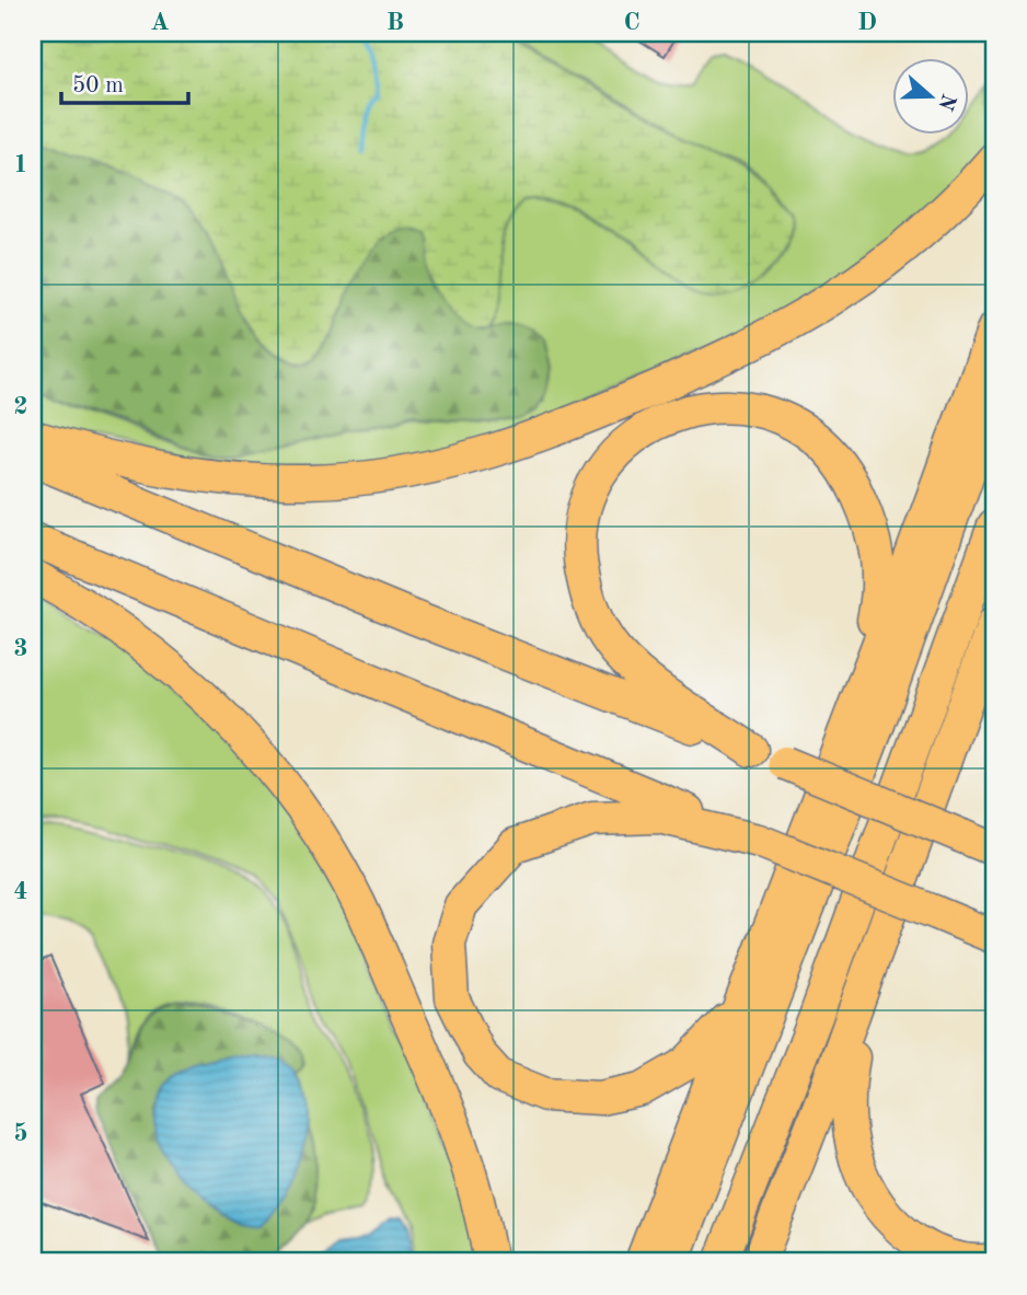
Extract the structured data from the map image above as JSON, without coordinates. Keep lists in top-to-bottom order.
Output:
{
  "scale_bar": "50 m",
  "north": "right",
  "grid": {
    "columns": [
      "A",
      "B",
      "C",
      "D"
    ],
    "rows": [
      "1",
      "2",
      "3",
      "4",
      "5"
    ]
  }
}
